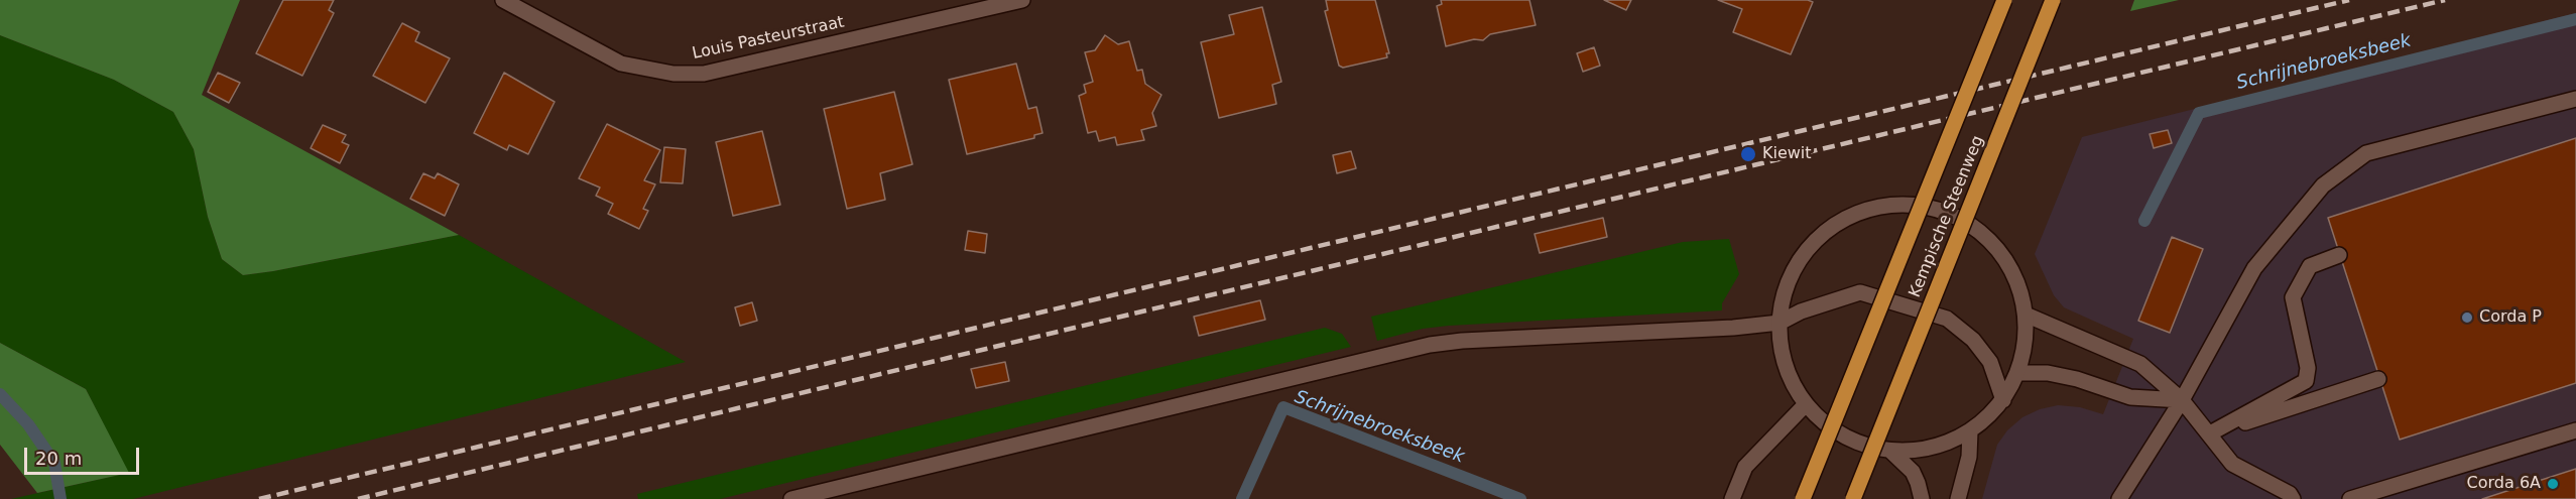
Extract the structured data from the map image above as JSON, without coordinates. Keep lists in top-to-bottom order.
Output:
{
  "streets": {
    "main road": ["Kempische Steenweg"],
    "street": ["Louis Pasteurstraat"]
  },
  "water": ["Schrijnebroeksbeek"],
  "places": ["Kiewit", "Corda P", "Corda 6A"],
  "scale_bar": "20 m"
}
